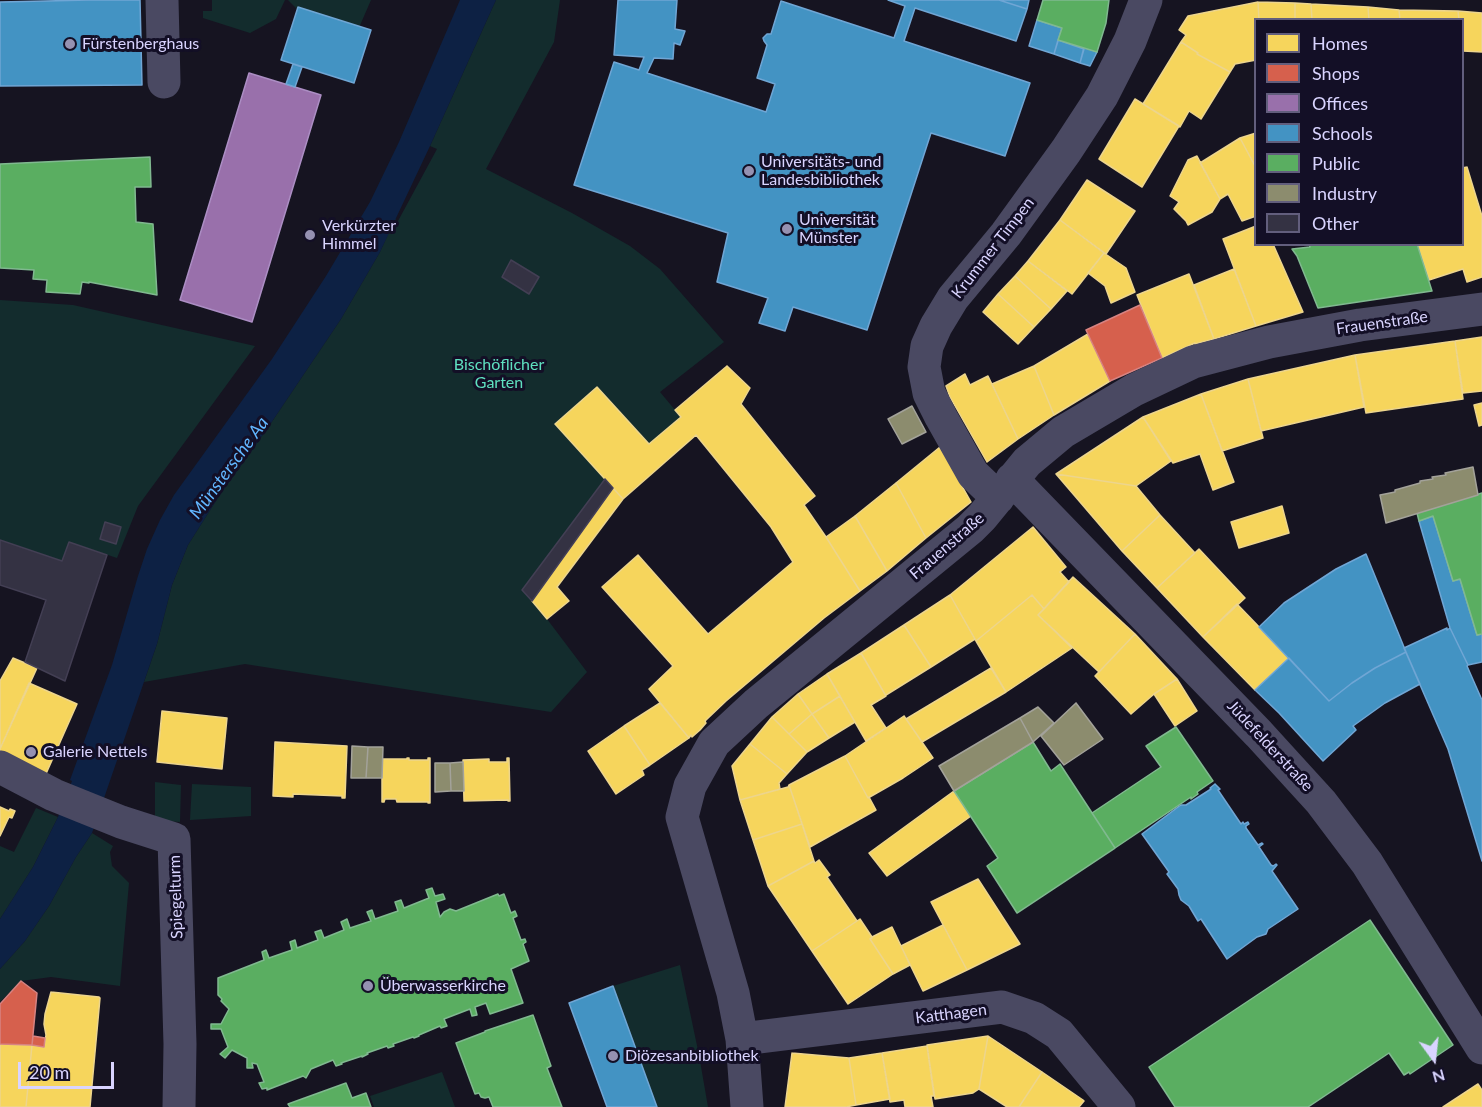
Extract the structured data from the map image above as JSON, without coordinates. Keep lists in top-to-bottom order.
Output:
{
  "streets": {
    "street": [
      "Krummer Timpen",
      "Frauenstraße",
      "Jüdefelderstraße",
      "Spiegelturm",
      "Katthagen"
    ]
  },
  "crossings": [
    ["Krummer Timpen", "Frauenstraße"],
    ["Krummer Timpen", "Jüdefelderstraße"],
    ["Frauenstraße", "Jüdefelderstraße"],
    ["Frauenstraße", "Katthagen"]
  ],
  "water": ["Münstersche Aa"],
  "parks": ["Bischöflicher Garten"],
  "places": [
    "Fürstenberghaus",
    "Universitäts- und Landesbibliothek",
    "Universität Münster",
    "Verkürzter Himmel",
    "Galerie Nettels",
    "Überwasserkirche",
    "Diözesanbibliothek"
  ],
  "legend": [
    "Homes",
    "Shops",
    "Offices",
    "Schools",
    "Public",
    "Industry",
    "Other"
  ],
  "scale_bar": "20 m",
  "north": "bottom"
}
